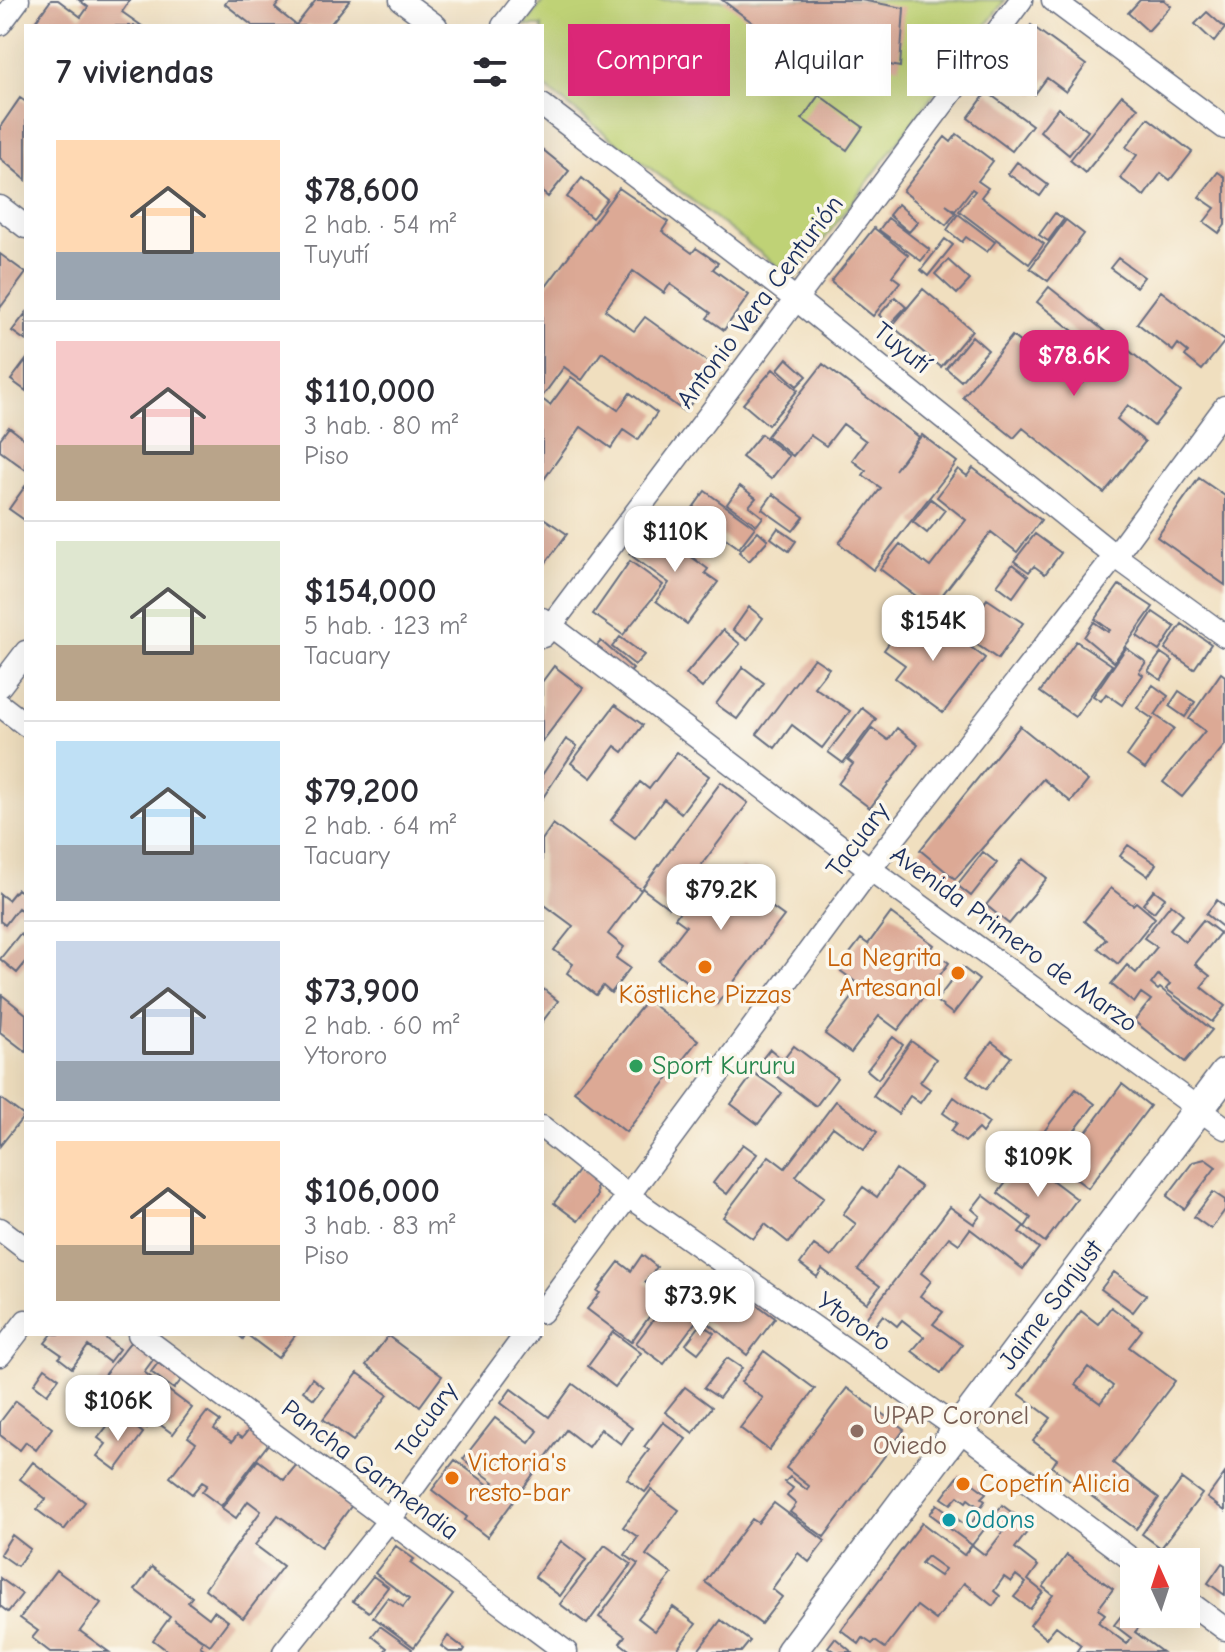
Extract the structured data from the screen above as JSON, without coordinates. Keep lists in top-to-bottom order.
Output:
{
  "streets": {
    "main road": ["Jaime Sanjust"],
    "street": [
      "Antonio Vera Centurión",
      "Tuyutí",
      "Tacuary",
      "Avenida Primero de Marzo",
      "Ytororo",
      "Pancha Garmendia"
    ]
  },
  "crossings": [
    ["Antonio Vera Centurión", "Tuyutí"],
    ["Antonio Vera Centurión", "Avenida Primero de Marzo"],
    ["Tuyutí", "Tacuary"],
    ["Tacuary", "Avenida Primero de Marzo"],
    ["Tacuary", "Ytororo"],
    ["Tacuary", "Pancha Garmendia"],
    ["Avenida Primero de Marzo", "Jaime Sanjust"],
    ["Jaime Sanjust", "Ytororo"]
  ],
  "places": [
    "Köstliche Pizzas",
    "La Negrita Artesanal",
    "Sport Kururu",
    "UPAP Coronel Oviedo",
    "Victoria's resto-bar",
    "Copetín Alicia",
    "Odons"
  ],
  "north": "top",
  "page": {
    "chip": ["Comprar", "Alquilar", "Filtros"],
    "heading": "7 viviendas",
    "list": [
      {
        "name": "$78,600",
        "note": "2 hab. · 54 m² · Tuyutí"
      },
      {
        "name": "$110,000",
        "note": "3 hab. · 80 m² · Piso"
      },
      {
        "name": "$154,000",
        "note": "5 hab. · 123 m² · Tacuary"
      },
      {
        "name": "$79,200",
        "note": "2 hab. · 64 m² · Tacuary"
      },
      {
        "name": "$73,900",
        "note": "2 hab. · 60 m² · Ytororo"
      },
      {
        "name": "$106,000",
        "note": "3 hab. · 83 m² · Piso"
      }
    ],
    "price": [
      "$78.6K",
      "$110K",
      "$154K",
      "$79.2K",
      "$109K",
      "$73.9K",
      "$106K"
    ]
  }
}
